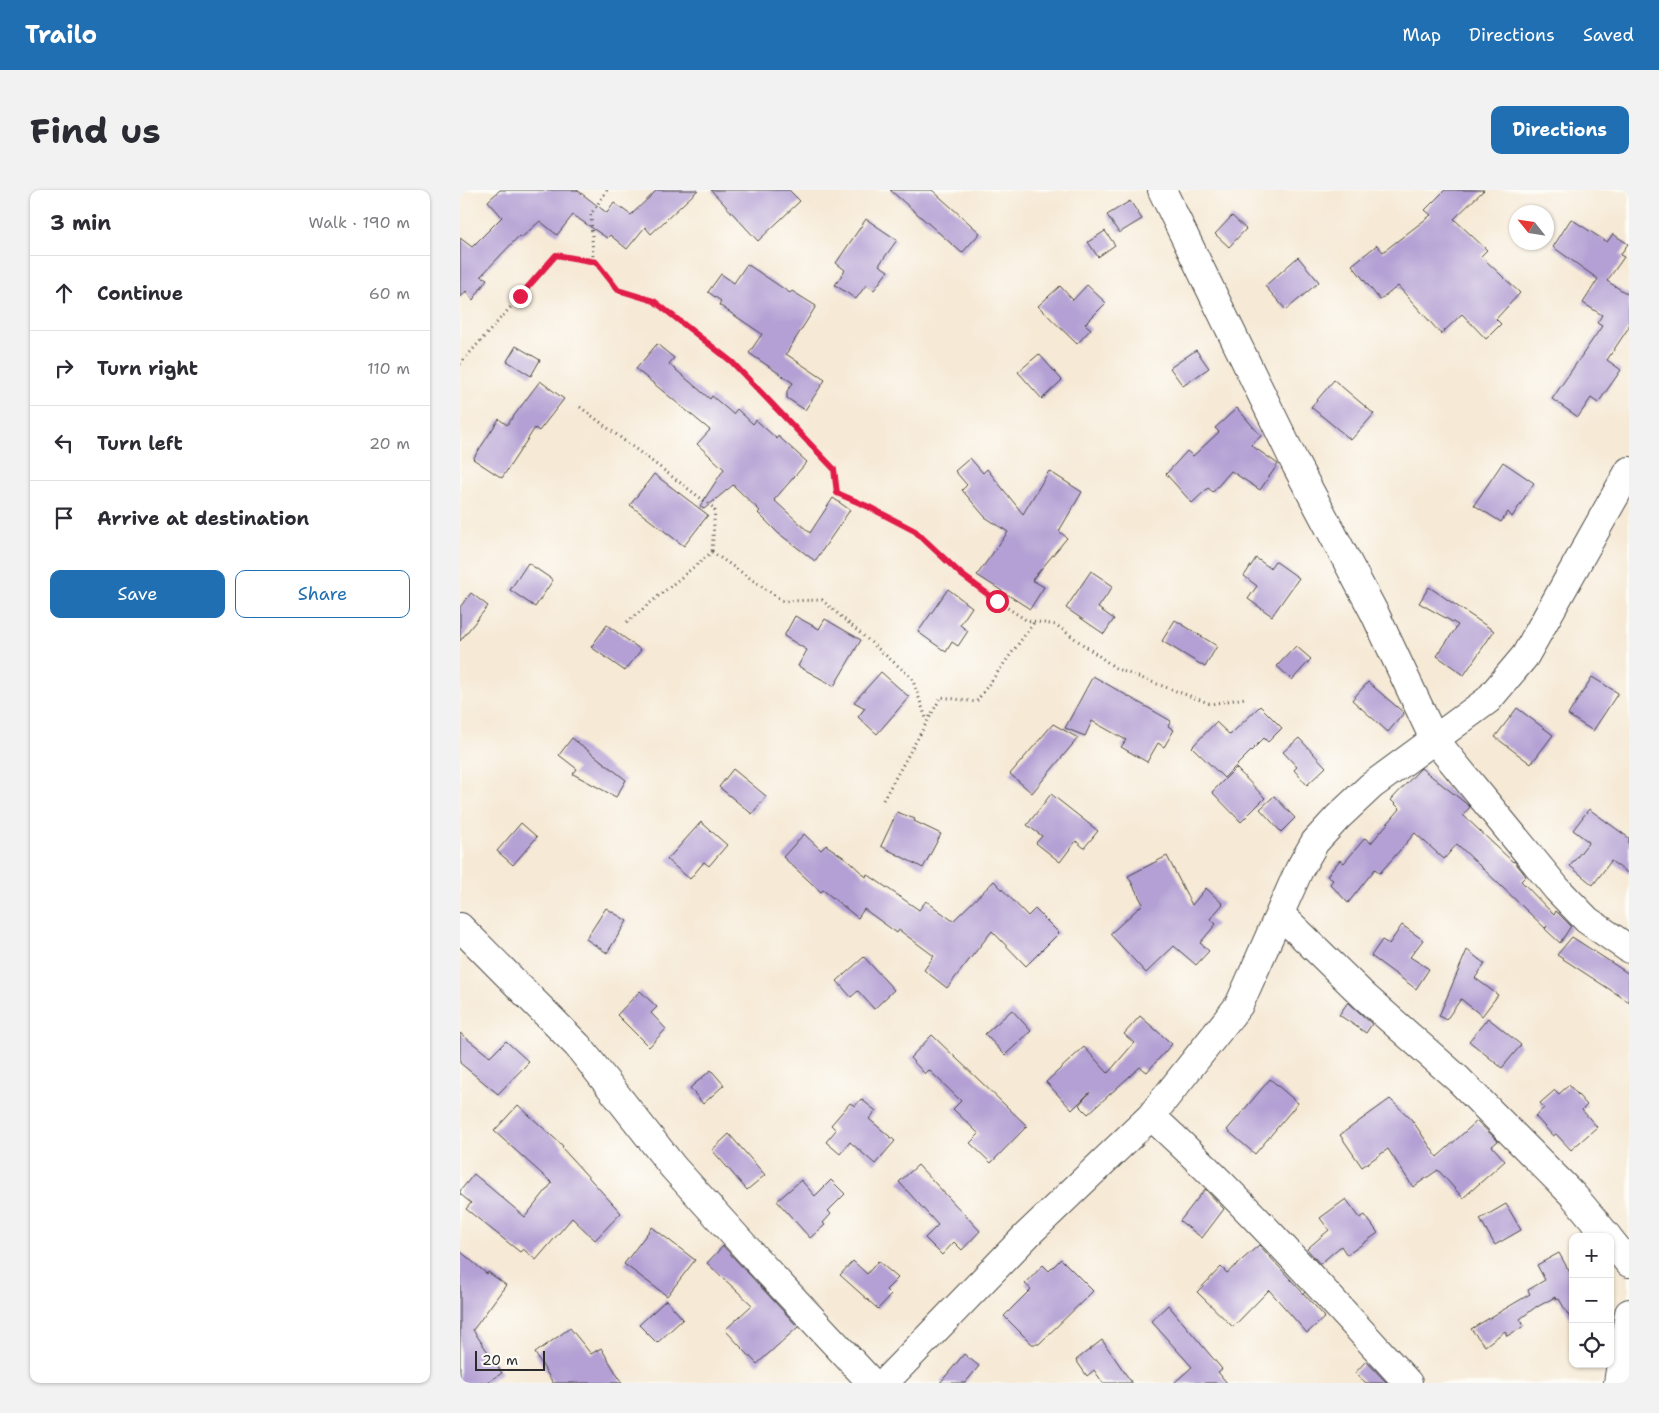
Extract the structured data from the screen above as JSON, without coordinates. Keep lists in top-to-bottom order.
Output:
{
  "scale_bar": "20 m",
  "north": "top left",
  "page": {
    "header": "Trailo",
    "nav": ["Map", "Directions", "Saved"],
    "buttons": [
      "Directions",
      ["Save", "Share"]
    ],
    "title": "Find us",
    "heading": ["3 min", "Walk · 190 m"],
    "list": [
      ["Continue", "60 m"],
      ["Turn right", "110 m"],
      ["Turn left", "20 m"],
      "Arrive at destination"
    ],
    "map_buttons": ["+", "−"],
    "scale": "20 m"
  }
}
